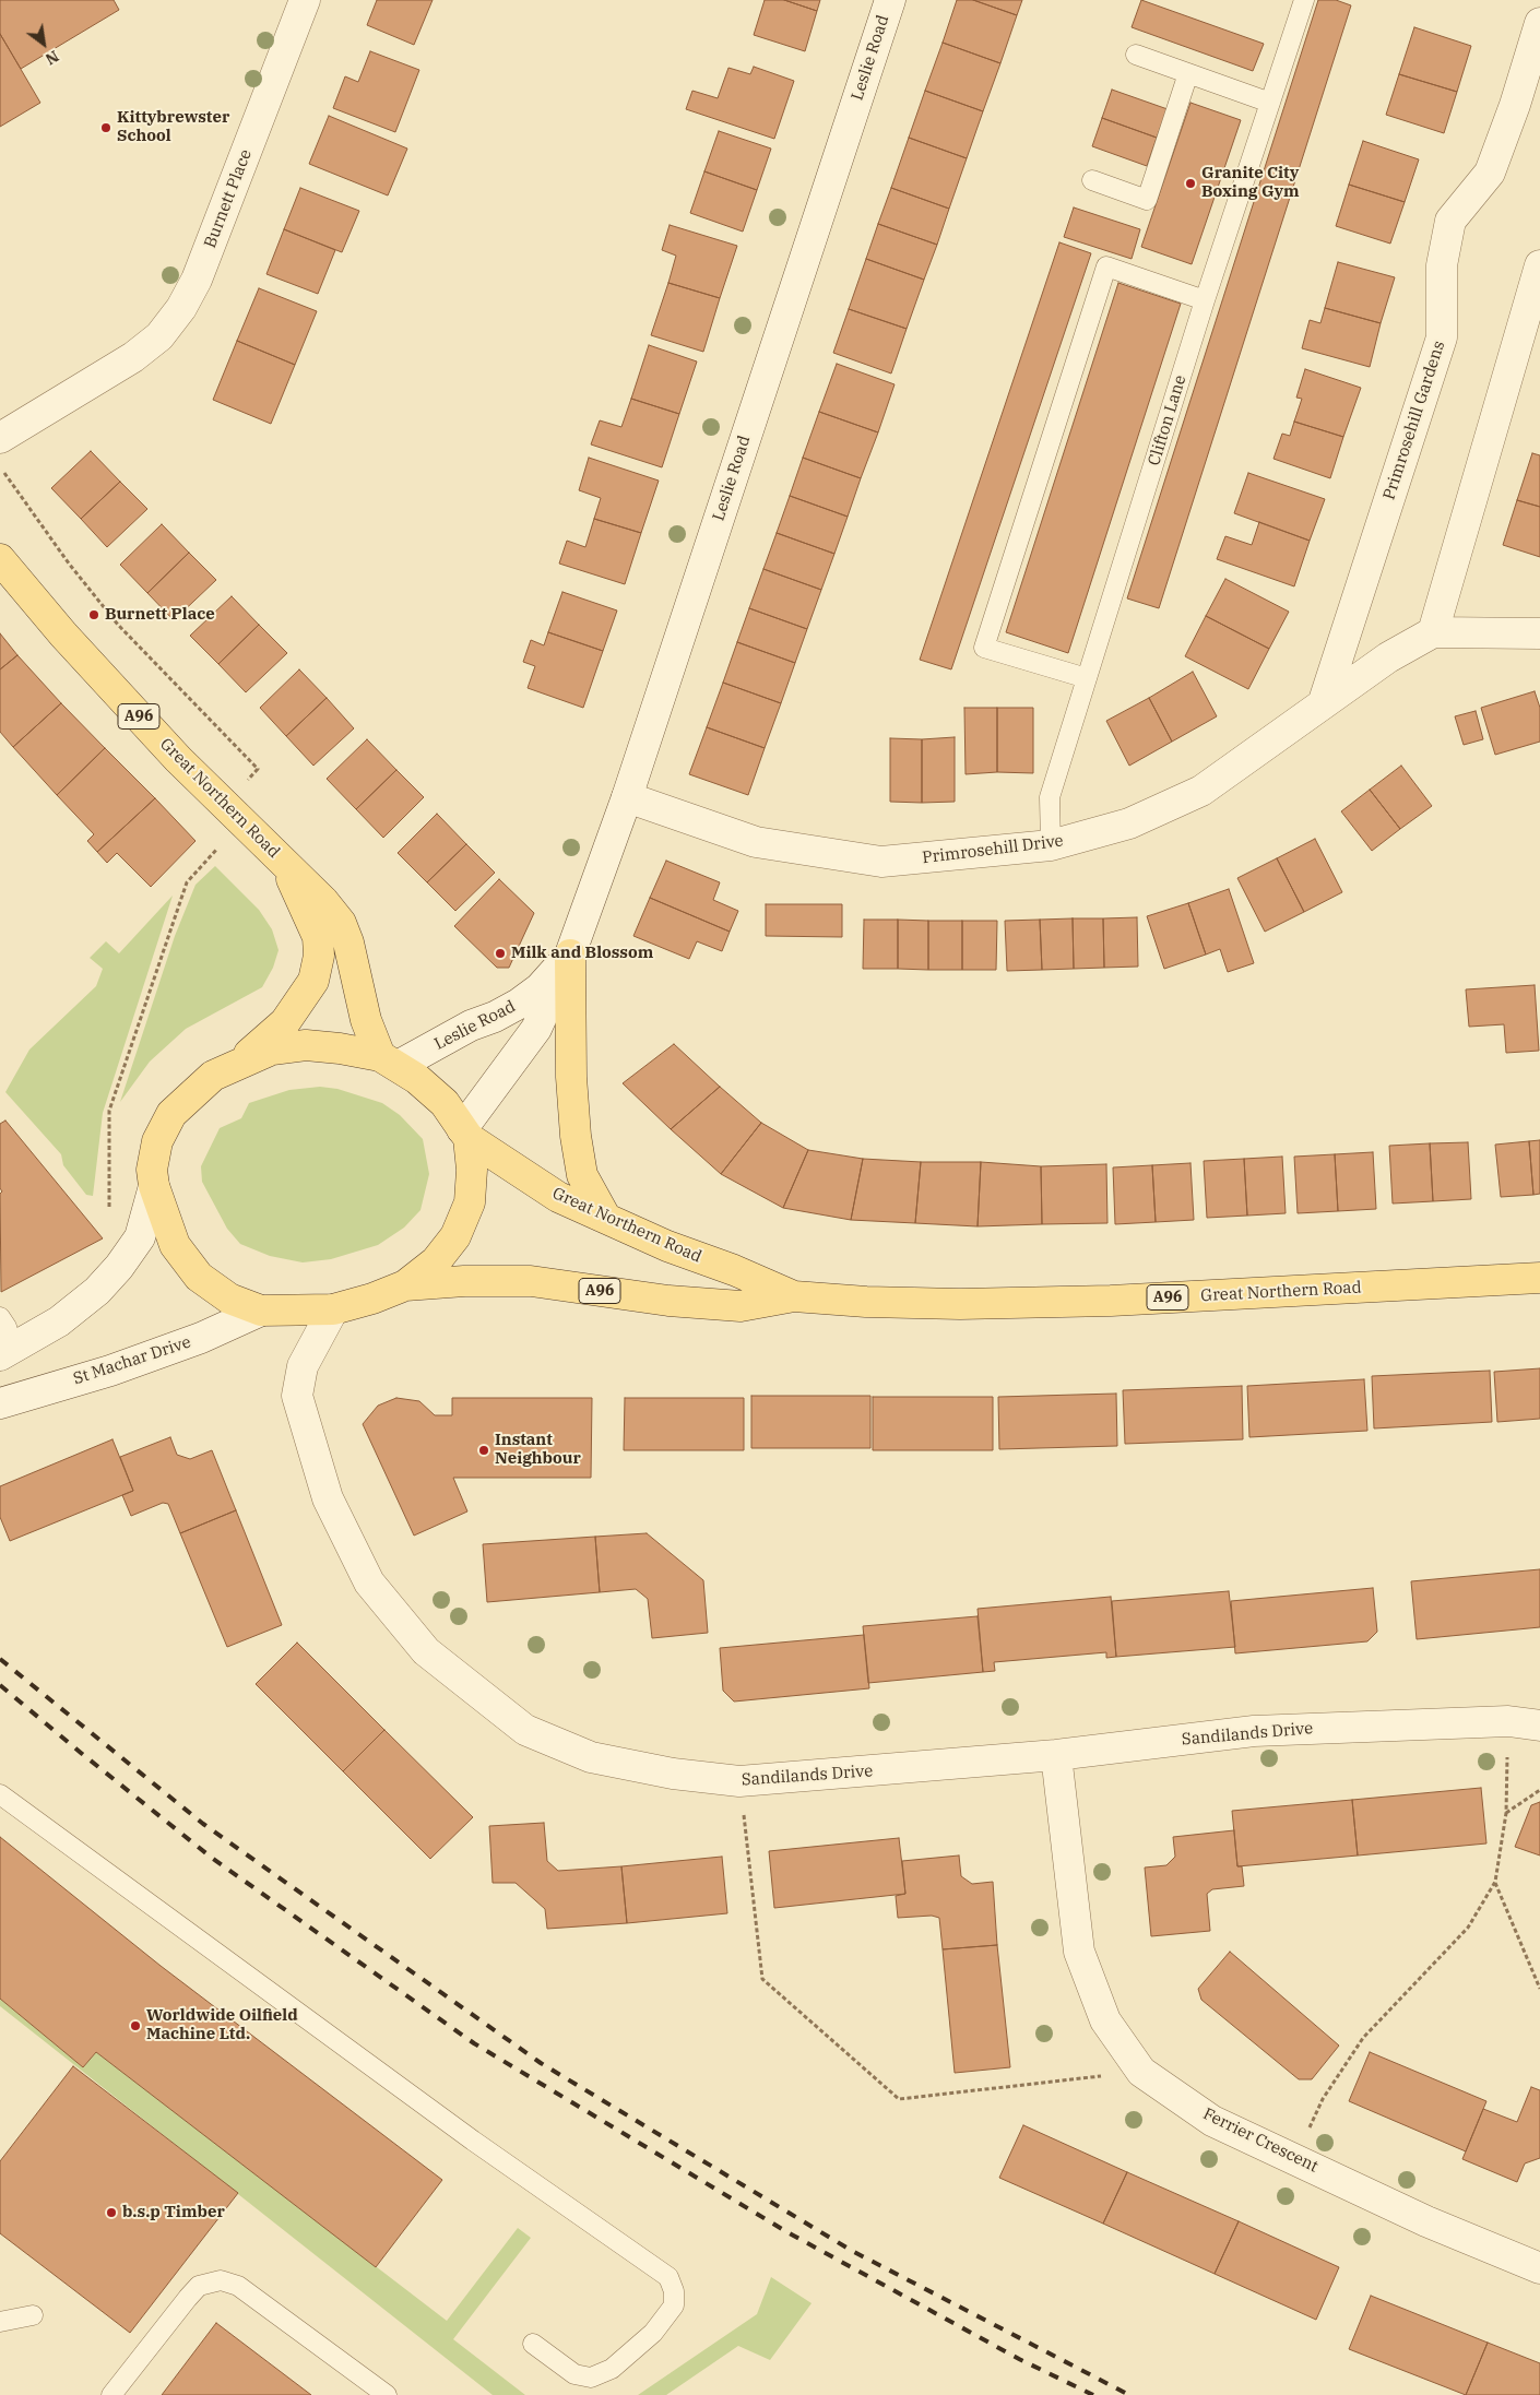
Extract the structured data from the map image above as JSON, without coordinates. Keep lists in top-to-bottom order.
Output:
{
  "streets": {
    "main road": ["A96", "Great Northern Road"],
    "street": [
      "Leslie Road",
      "Burnett Place",
      "Primrosehill Gardens",
      "Primrosehill Drive",
      "St Machar Drive",
      "Sandilands Drive",
      "Ferrier Crescent"
    ],
    "lane": ["Clifton Lane"]
  },
  "crossings": [
    ["Leslie Road", "A96"],
    ["Leslie Road", "Great Northern Road"],
    ["Leslie Road", "Primrosehill Drive"],
    ["Clifton Lane", "Primrosehill Drive"],
    ["Primrosehill Gardens", "Primrosehill Drive"],
    ["A96", "Great Northern Road"],
    ["A96", "St Machar Drive"],
    ["A96", "Sandilands Drive"],
    ["Sandilands Drive", "Ferrier Crescent"]
  ],
  "places": [
    "Kittybrewster School",
    "Granite City Boxing Gym",
    "Burnett Place",
    "Milk and Blossom",
    "Instant Neighbour",
    "Worldwide Oilfield Machine Ltd.",
    "b.s.p Timber"
  ],
  "north": "bottom right"
}
